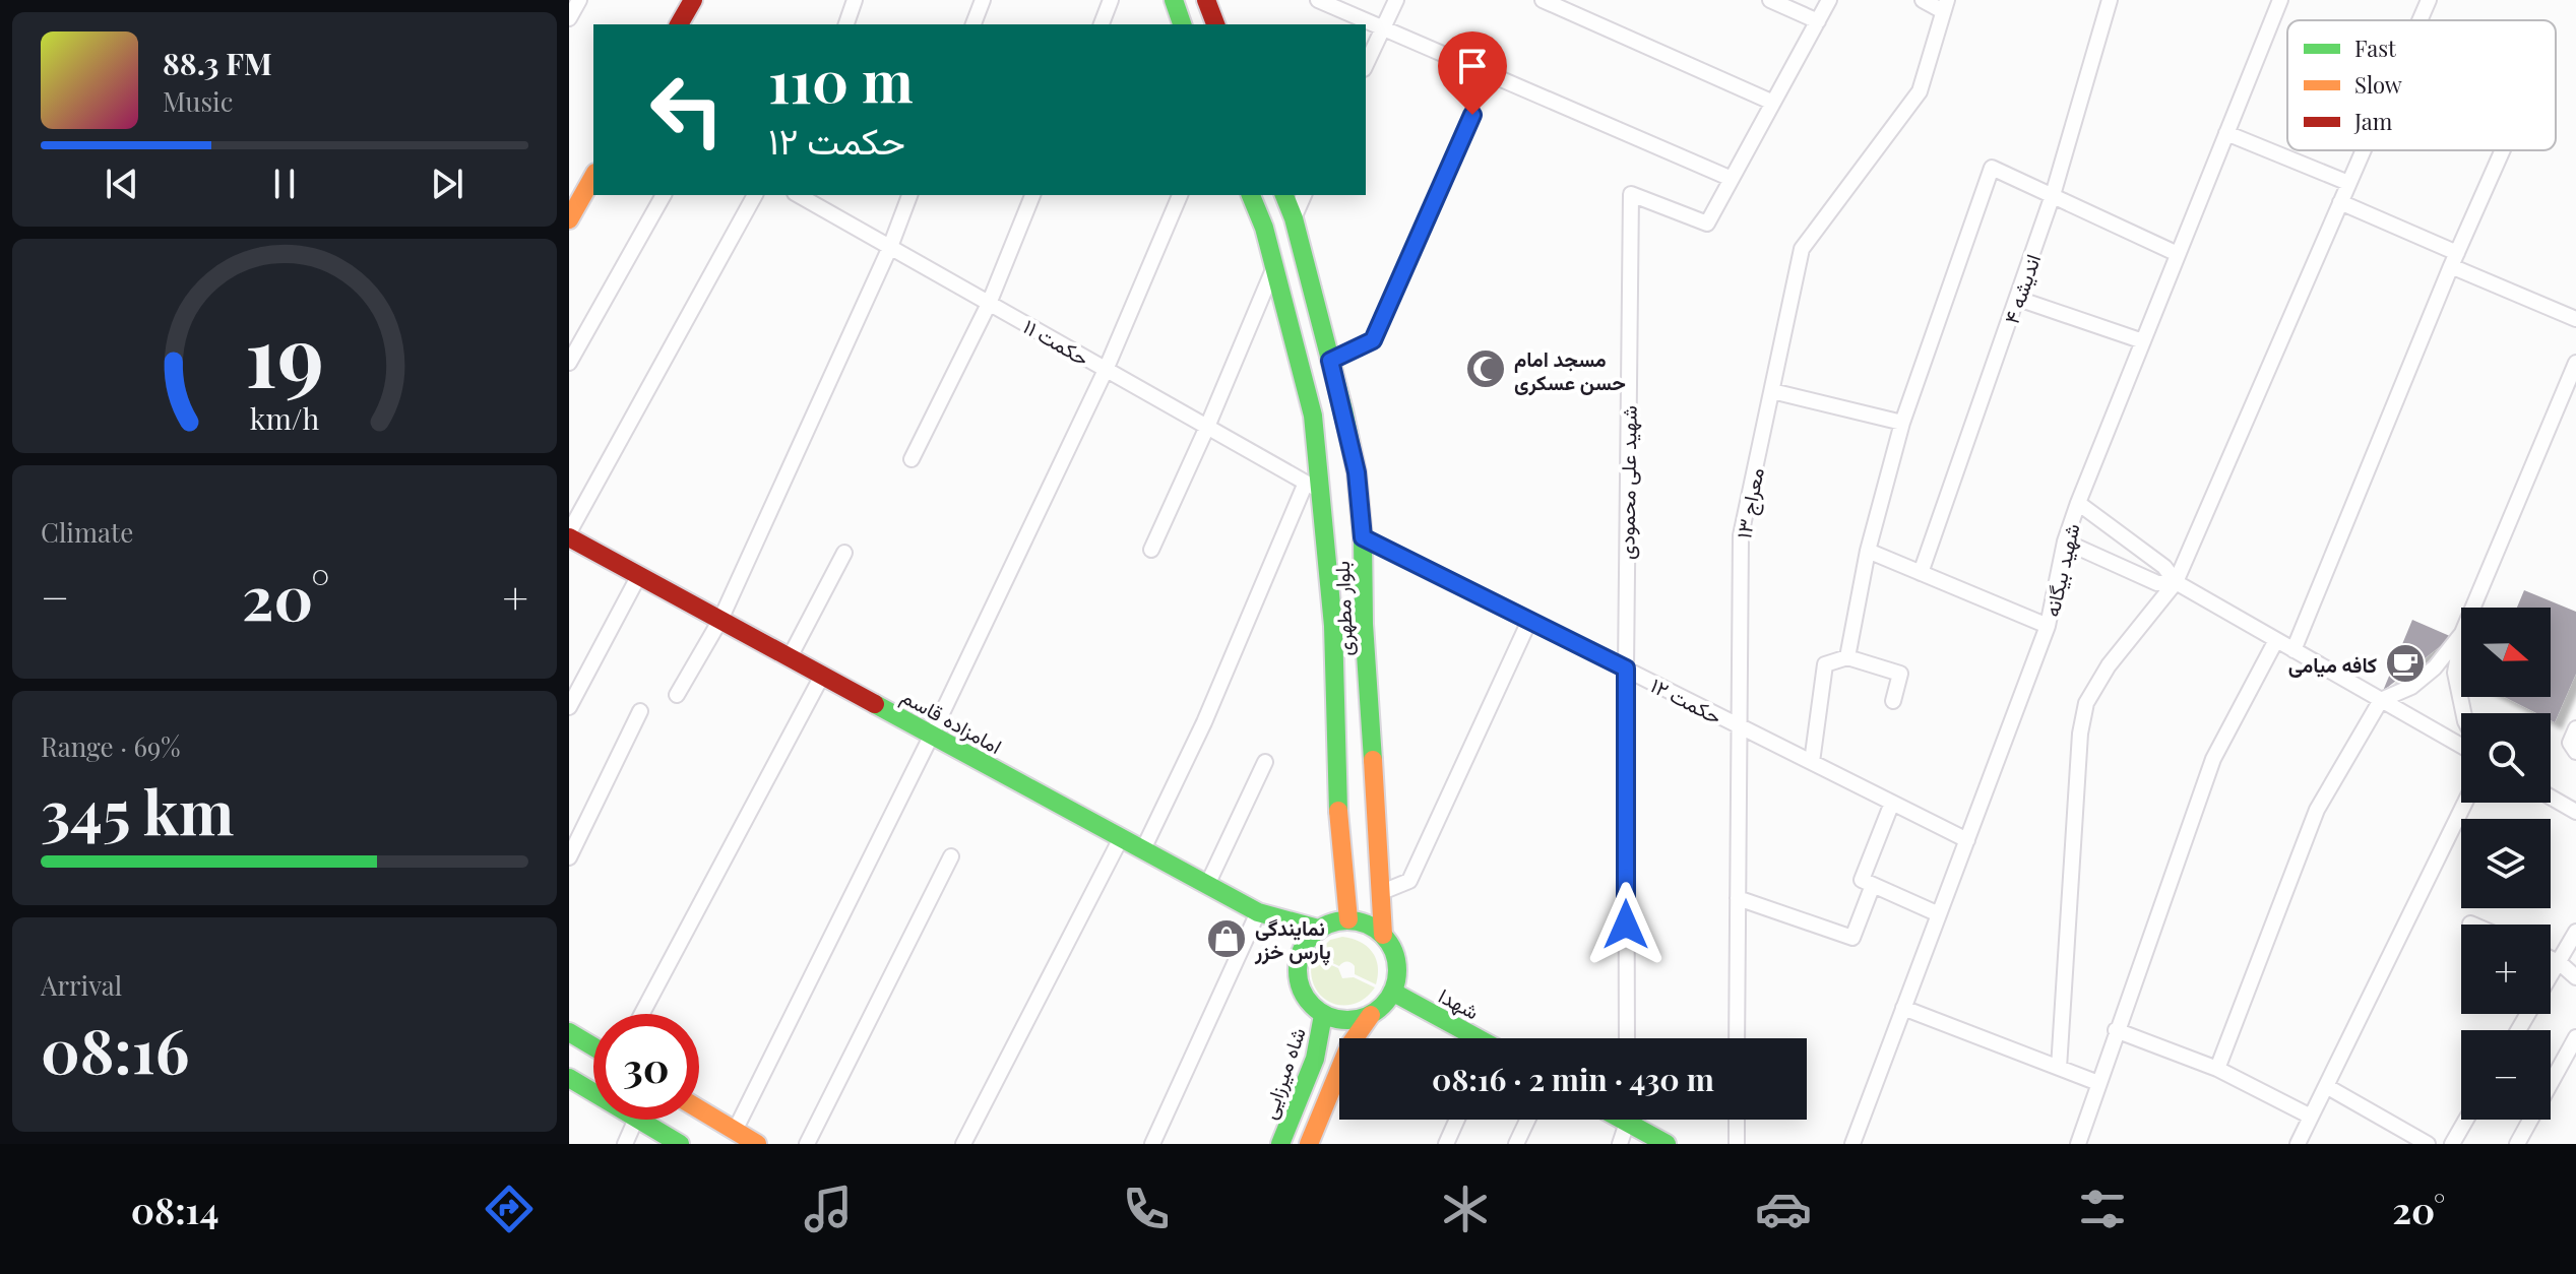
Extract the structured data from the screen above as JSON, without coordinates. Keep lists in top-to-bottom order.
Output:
{
  "streets": {
    "street": [
      "اندیشه ۴",
      "حکمت ۱۱",
      "شهید علی محمودی",
      "معراج ۱۳",
      "شهید بیگانه",
      "بلوار مطهری",
      "حکمت ۱۲",
      "امامزاده قاسم",
      "شهدا",
      "شاه میرزایی"
    ]
  },
  "crossings": [
    ["حکمت ۱۱", "بلوار مطهری"],
    ["شهید علی محمودی", "حکمت ۱۲"],
    ["معراج ۱۳", "حکمت ۱۲"],
    ["شهید بیگانه", "حکمت ۱۲"],
    ["بلوار مطهری", "حکمت ۱۲"],
    ["بلوار مطهری", "امامزاده قاسم"],
    ["بلوار مطهری", "شهدا"],
    ["بلوار مطهری", "شاه میرزایی"],
    ["امامزاده قاسم", "شهدا"],
    ["امامزاده قاسم", "شاه میرزایی"],
    ["شهدا", "شاه میرزایی"]
  ],
  "places": {
    "mosque": ["مسجد امام حسن عسکری"],
    "cafe": ["کافه میامی"],
    "shop": ["نمایندگی پارس خزر"]
  },
  "legend": ["Fast", "Slow", "Jam"],
  "north": "right",
  "page": {
    "turn": ["110 m", "حکمت ۱۲"],
    "song": ["88.3 FM", "Music"],
    "tile": [
      "Climate",
      ["Range · 69%", "345 km"],
      ["Arrival", "08:16"]
    ],
    "heat": ["−", "20°", "+"],
    "map_buttons": ["+", "−"],
    "limit": "30",
    "trip": "08:16 · 2 min · 430 m",
    "tabs": ["08:14", "20°"],
    "gauge": ["19", "km/h"]
  }
}
